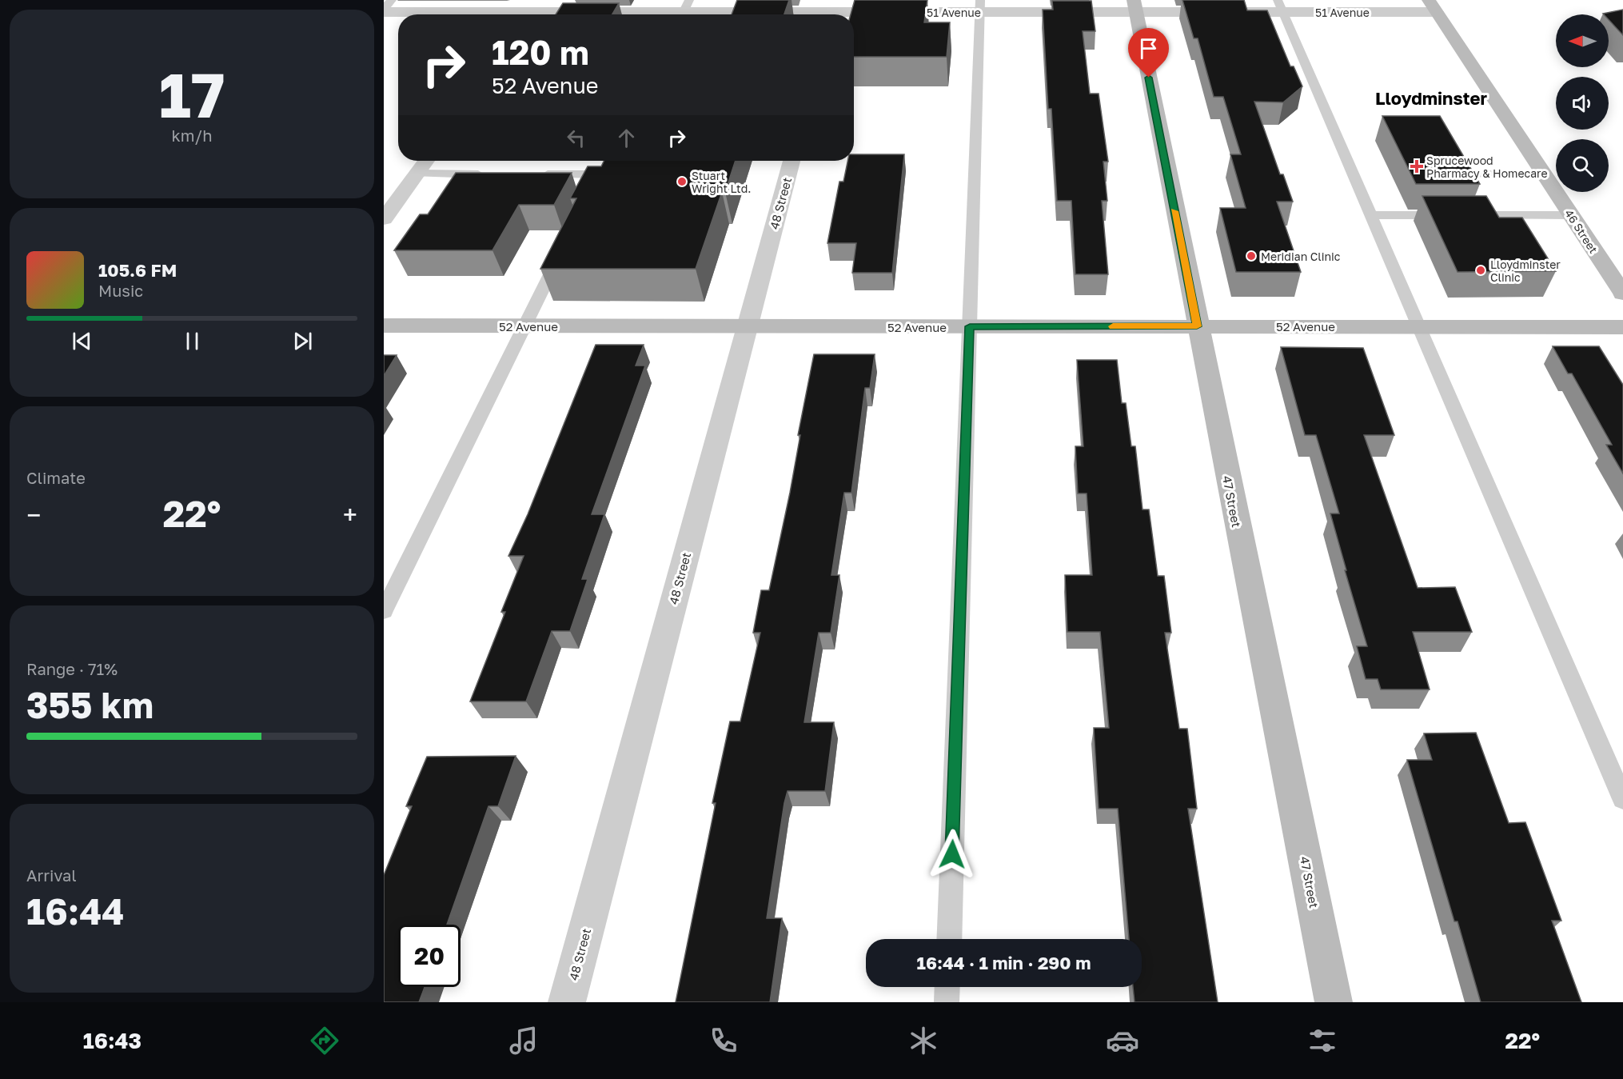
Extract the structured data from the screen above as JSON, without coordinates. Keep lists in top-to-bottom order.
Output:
{
  "streets": {
    "street": [
      "51 Avenue",
      "48 Street",
      "46 Street",
      "52 Avenue",
      "47 Street"
    ]
  },
  "crossings": [
    ["51 Avenue", "46 Street"],
    ["51 Avenue", "47 Street"],
    ["48 Street", "52 Avenue"],
    ["52 Avenue", "47 Street"]
  ],
  "districts": ["Lloydminster"],
  "places": {
    "health": ["Sprucewood Pharmacy & Homecare"],
    "other": ["Stuart Wright Ltd.", "Meridian Clinic", "Lloydminster Clinic"]
  },
  "north": "left",
  "page": {
    "tile": [
      ["17", "km/h"],
      "Climate",
      ["Range · 71%", "355 km"],
      ["Arrival", "16:44"]
    ],
    "turn": ["120 m", "52 Avenue"],
    "song": ["105.6 FM", "Music"],
    "heat": ["−", "22°", "+"],
    "limit": "20",
    "trip": "16:44 · 1 min · 290 m",
    "tabs": ["16:43", "22°"]
  }
}
